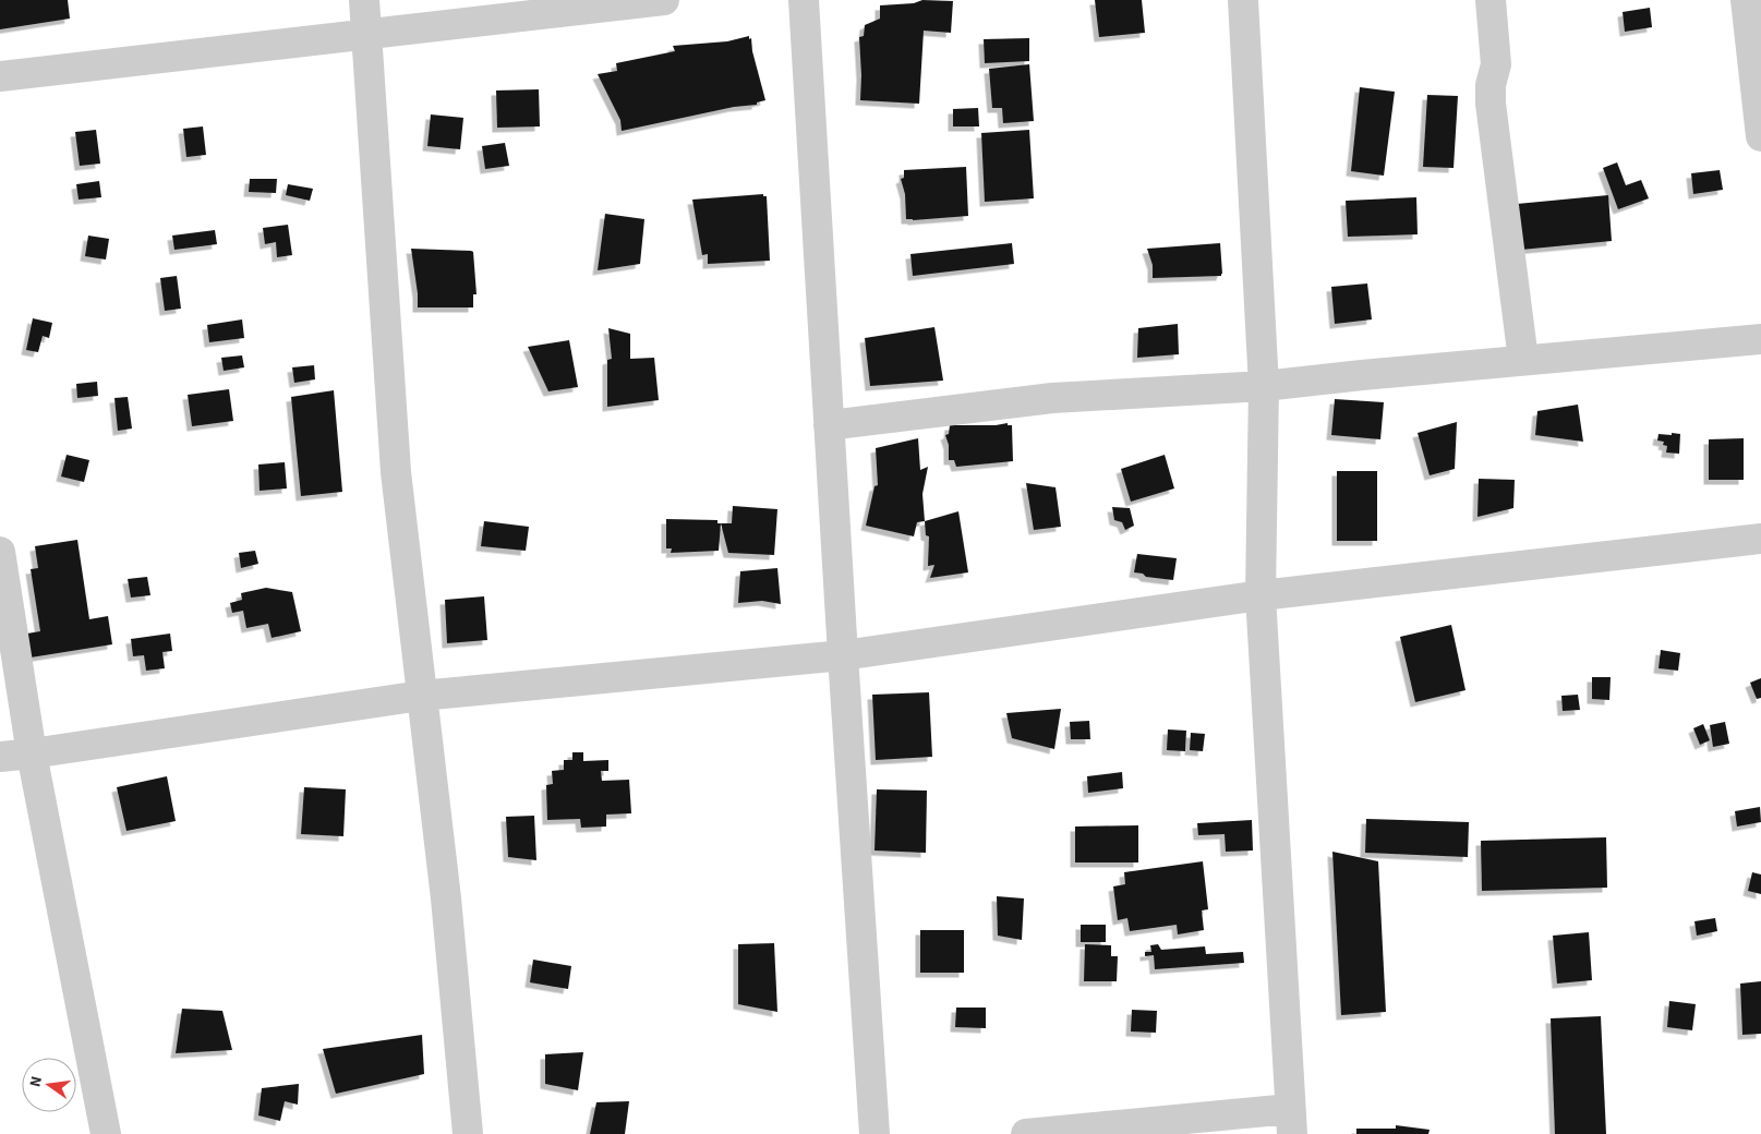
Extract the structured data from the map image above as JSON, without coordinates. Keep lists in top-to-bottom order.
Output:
{
  "north": "left"
}
